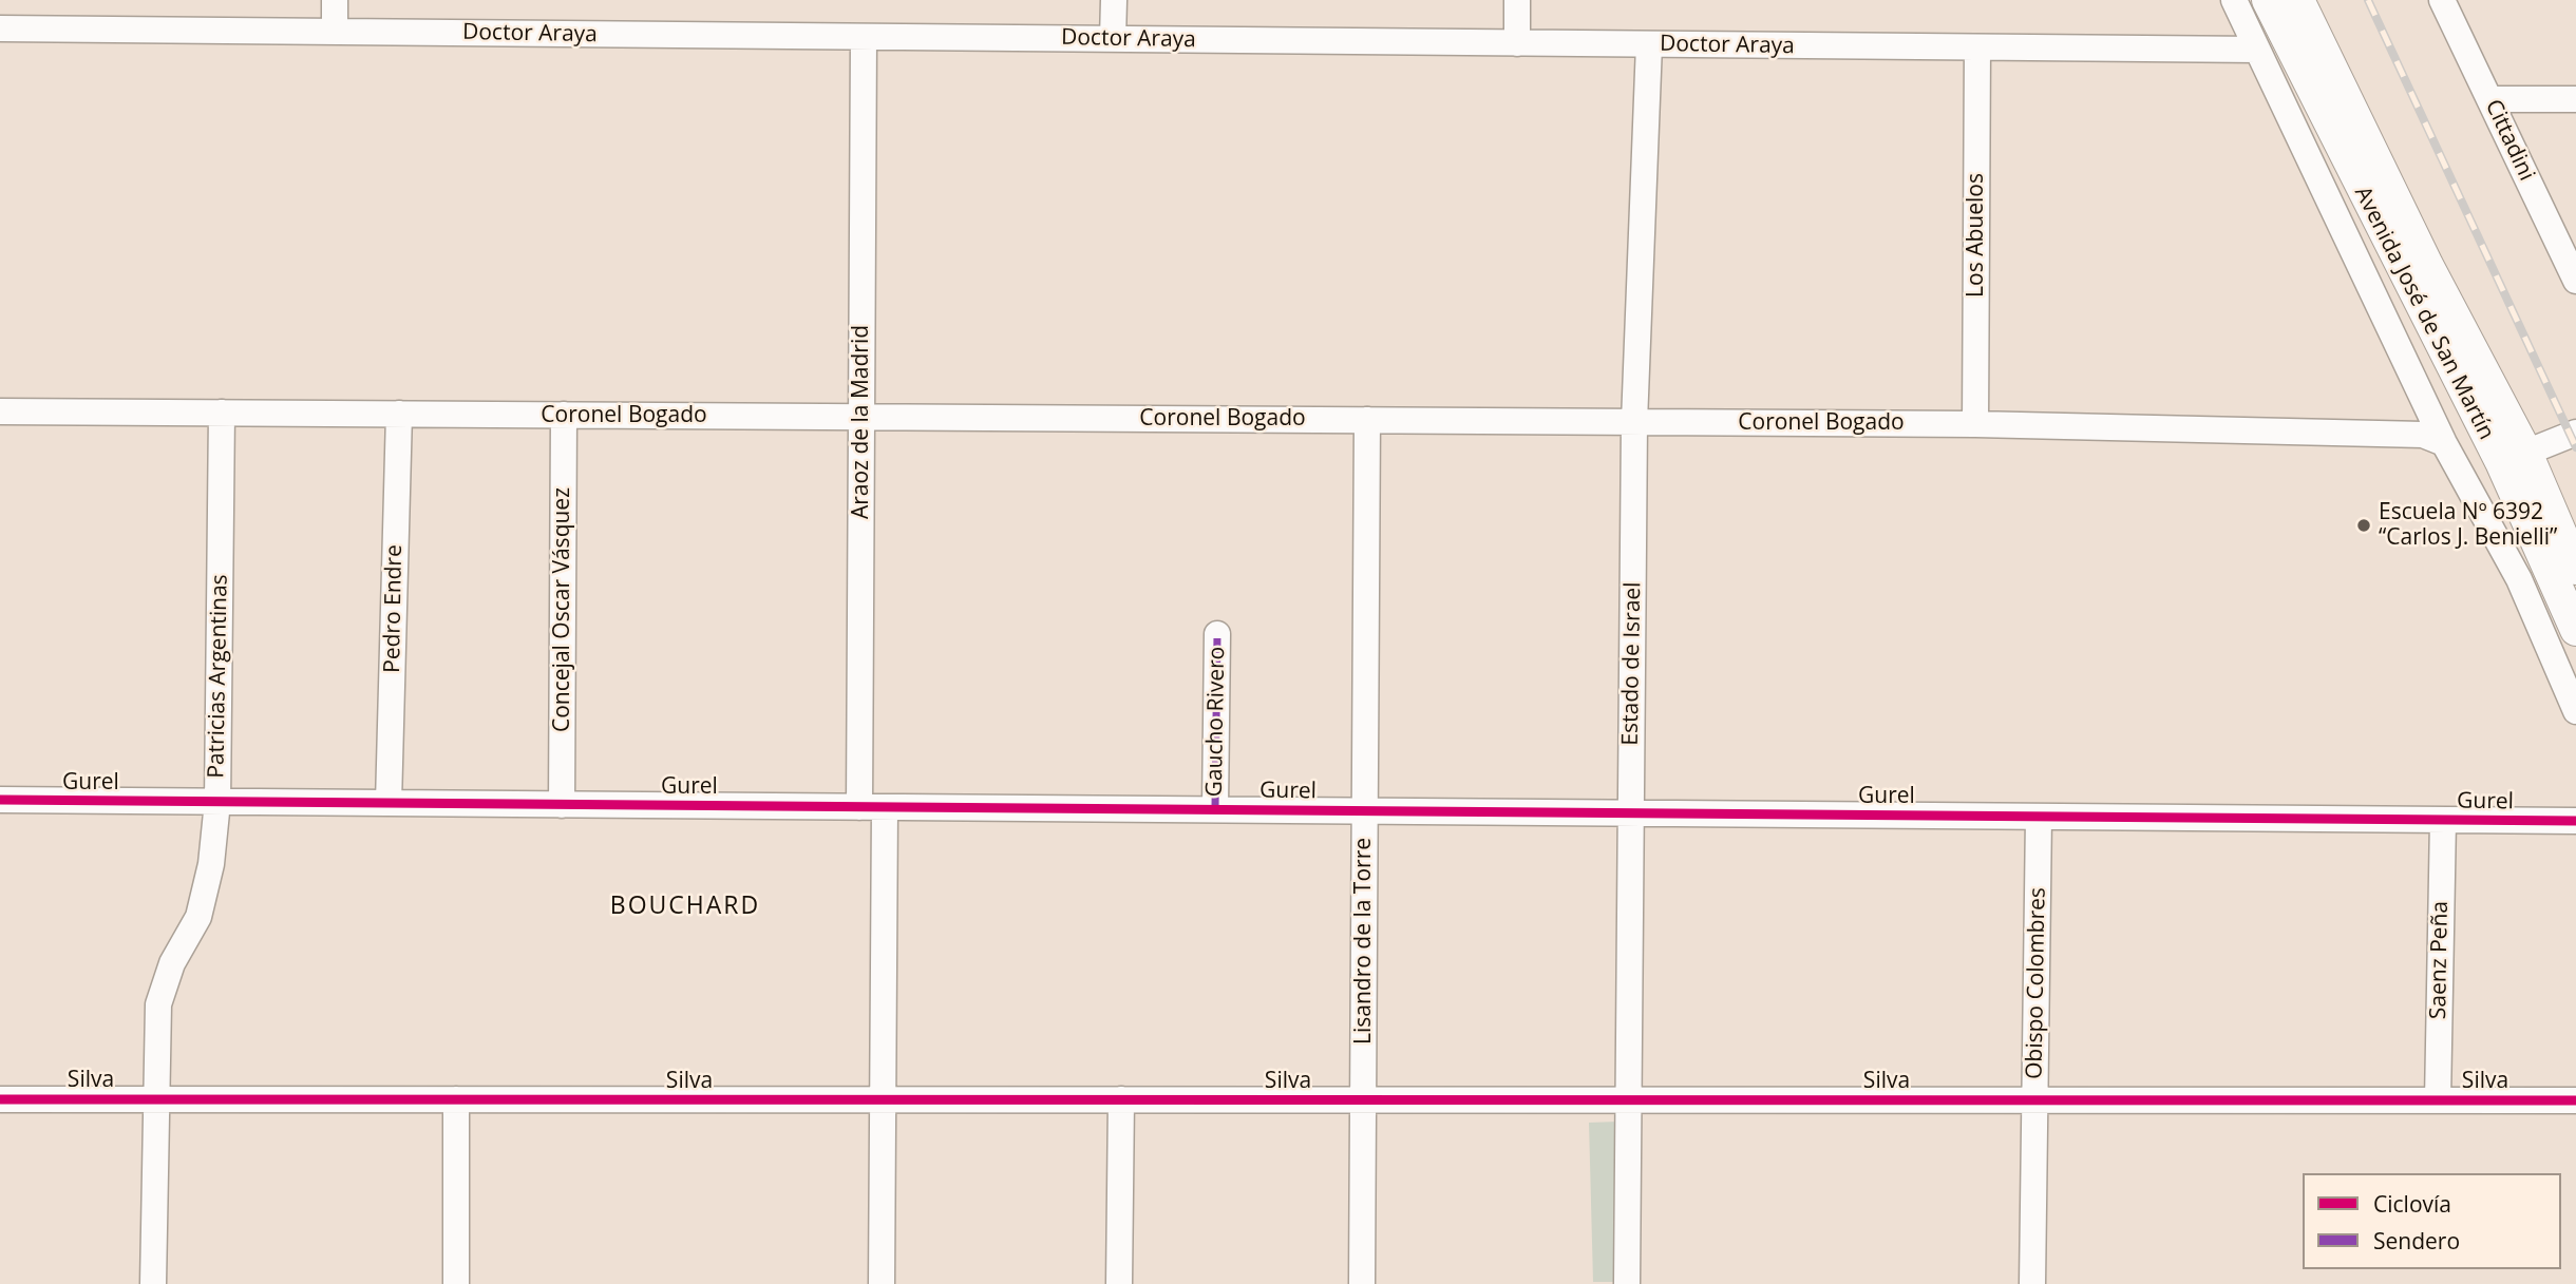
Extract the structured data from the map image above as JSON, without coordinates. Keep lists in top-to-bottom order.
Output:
{
  "streets": {
    "main road": ["Avenida José de San Martín"],
    "street": [
      "Doctor Araya",
      "Cittadini",
      "Los Abuelos",
      "Coronel Bogado",
      "Araoz de la Madrid",
      "Pedro Endre",
      "Concejal Oscar Vásquez",
      "Estado de Israel",
      "Patricias Argentinas",
      "Gaucho Rivero",
      "Gurel",
      "Lisandro de la Torre",
      "Saenz Peña",
      "Obispo Colombres",
      "Silva"
    ]
  },
  "crossings": [
    ["Doctor Araya", "Los Abuelos"],
    ["Doctor Araya", "Araoz de la Madrid"],
    ["Doctor Araya", "Estado de Israel"],
    ["Los Abuelos", "Coronel Bogado"],
    ["Coronel Bogado", "Araoz de la Madrid"],
    ["Coronel Bogado", "Pedro Endre"],
    ["Coronel Bogado", "Concejal Oscar Vásquez"],
    ["Coronel Bogado", "Estado de Israel"],
    ["Coronel Bogado", "Patricias Argentinas"],
    ["Coronel Bogado", "Lisandro de la Torre"],
    ["Araoz de la Madrid", "Gurel"],
    ["Araoz de la Madrid", "Silva"],
    ["Pedro Endre", "Gurel"],
    ["Concejal Oscar Vásquez", "Gurel"],
    ["Estado de Israel", "Gurel"],
    ["Estado de Israel", "Silva"],
    ["Patricias Argentinas", "Gurel"],
    ["Patricias Argentinas", "Silva"],
    ["Gaucho Rivero", "Gurel"],
    ["Gurel", "Lisandro de la Torre"],
    ["Gurel", "Saenz Peña"],
    ["Gurel", "Obispo Colombres"],
    ["Lisandro de la Torre", "Silva"],
    ["Saenz Peña", "Silva"],
    ["Obispo Colombres", "Silva"]
  ],
  "districts": ["BOUCHARD"],
  "places": ["Escuela Nº 6392 “Carlos J. Benielli”"],
  "legend": ["Ciclovía", "Sendero"]
}
